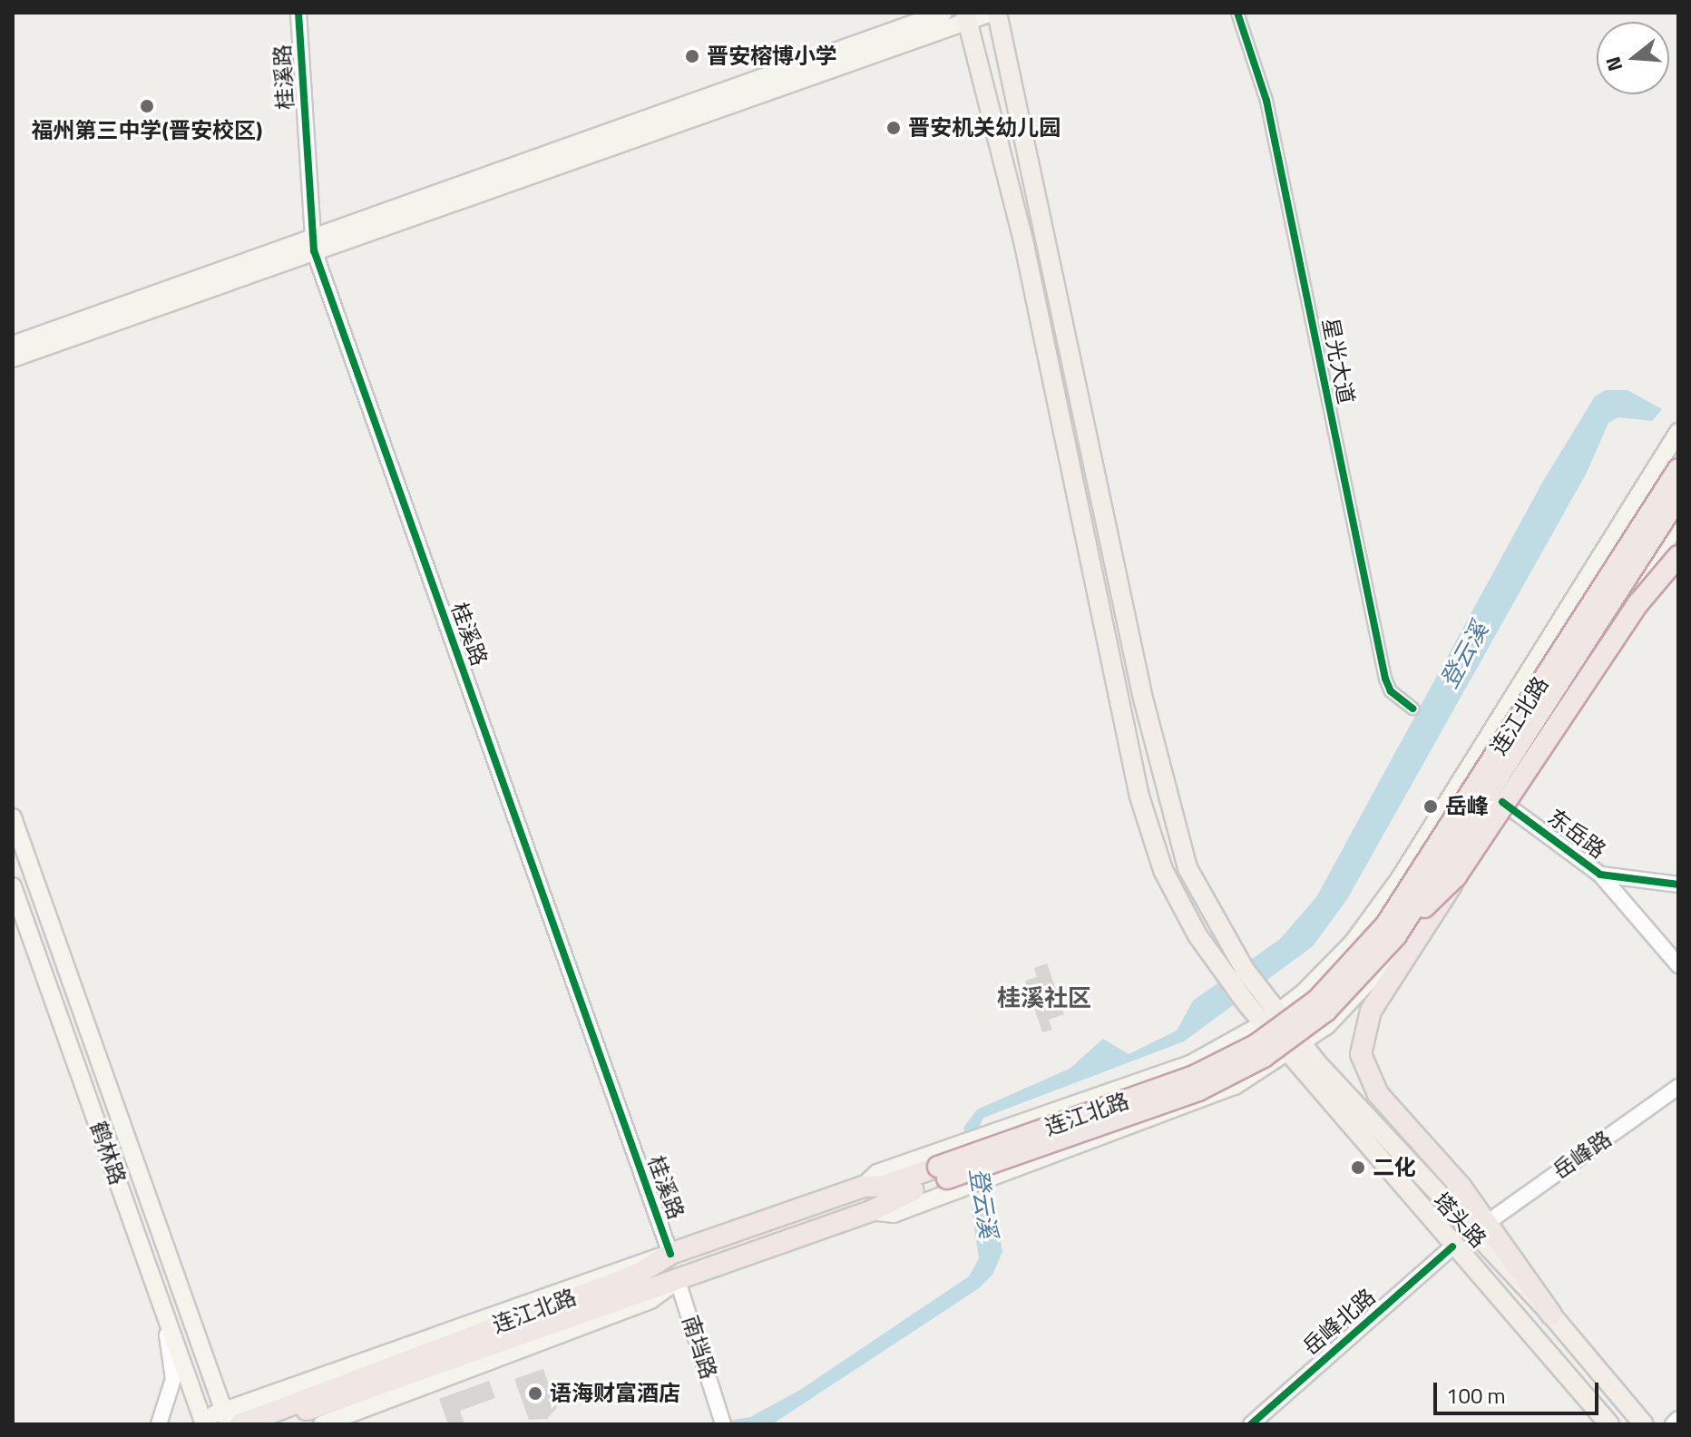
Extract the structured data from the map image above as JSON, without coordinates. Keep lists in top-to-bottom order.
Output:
{
  "streets": {
    "highway": ["连江北路"],
    "main road": ["鹤林路", "塔头路"],
    "street": [
      "桂溪路",
      "星光大道",
      "东岳路",
      "岳峰路",
      "岳峰北路",
      "南垱路"
    ]
  },
  "crossings": [
    ["桂溪路", "连江北路"],
    ["连江北路", "南垱路"],
    ["塔头路", "岳峰北路"]
  ],
  "districts": ["桂溪社区"],
  "water": ["登云溪"],
  "places": [
    "晋安榕博小学",
    "福州第三中学(晋安校区)",
    "晋安机关幼儿园",
    "岳峰",
    "二化",
    "语海财富酒店"
  ],
  "scale_bar": "100 m",
  "north": "left"
}
